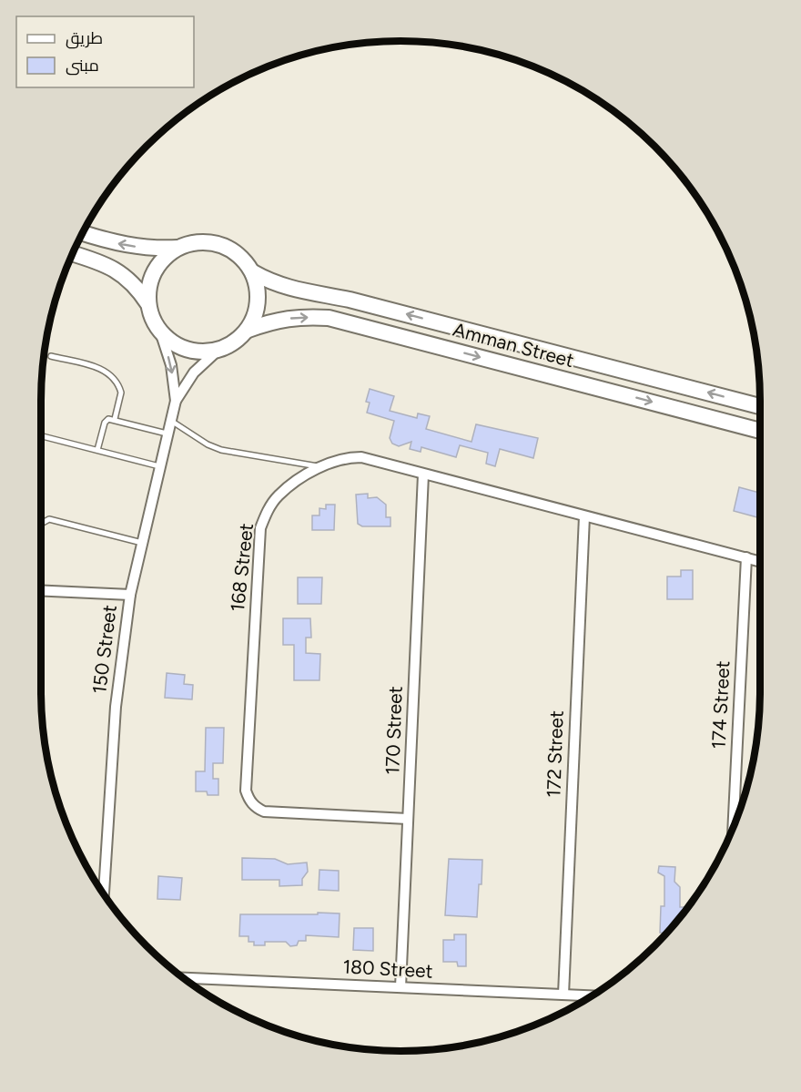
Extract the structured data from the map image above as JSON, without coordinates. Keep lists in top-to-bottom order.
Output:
{
  "streets": {
    "main road": ["Amman Street"],
    "street": [
      "168 Street",
      "150 Street",
      "174 Street",
      "170 Street",
      "172 Street",
      "180 Street"
    ]
  },
  "crossings": [
    ["Amman Street", "150 Street"],
    ["168 Street", "174 Street"],
    ["168 Street", "170 Street"],
    ["168 Street", "172 Street"],
    ["170 Street", "180 Street"],
    ["172 Street", "180 Street"]
  ],
  "legend": ["طريق", "مبنى"]
}
